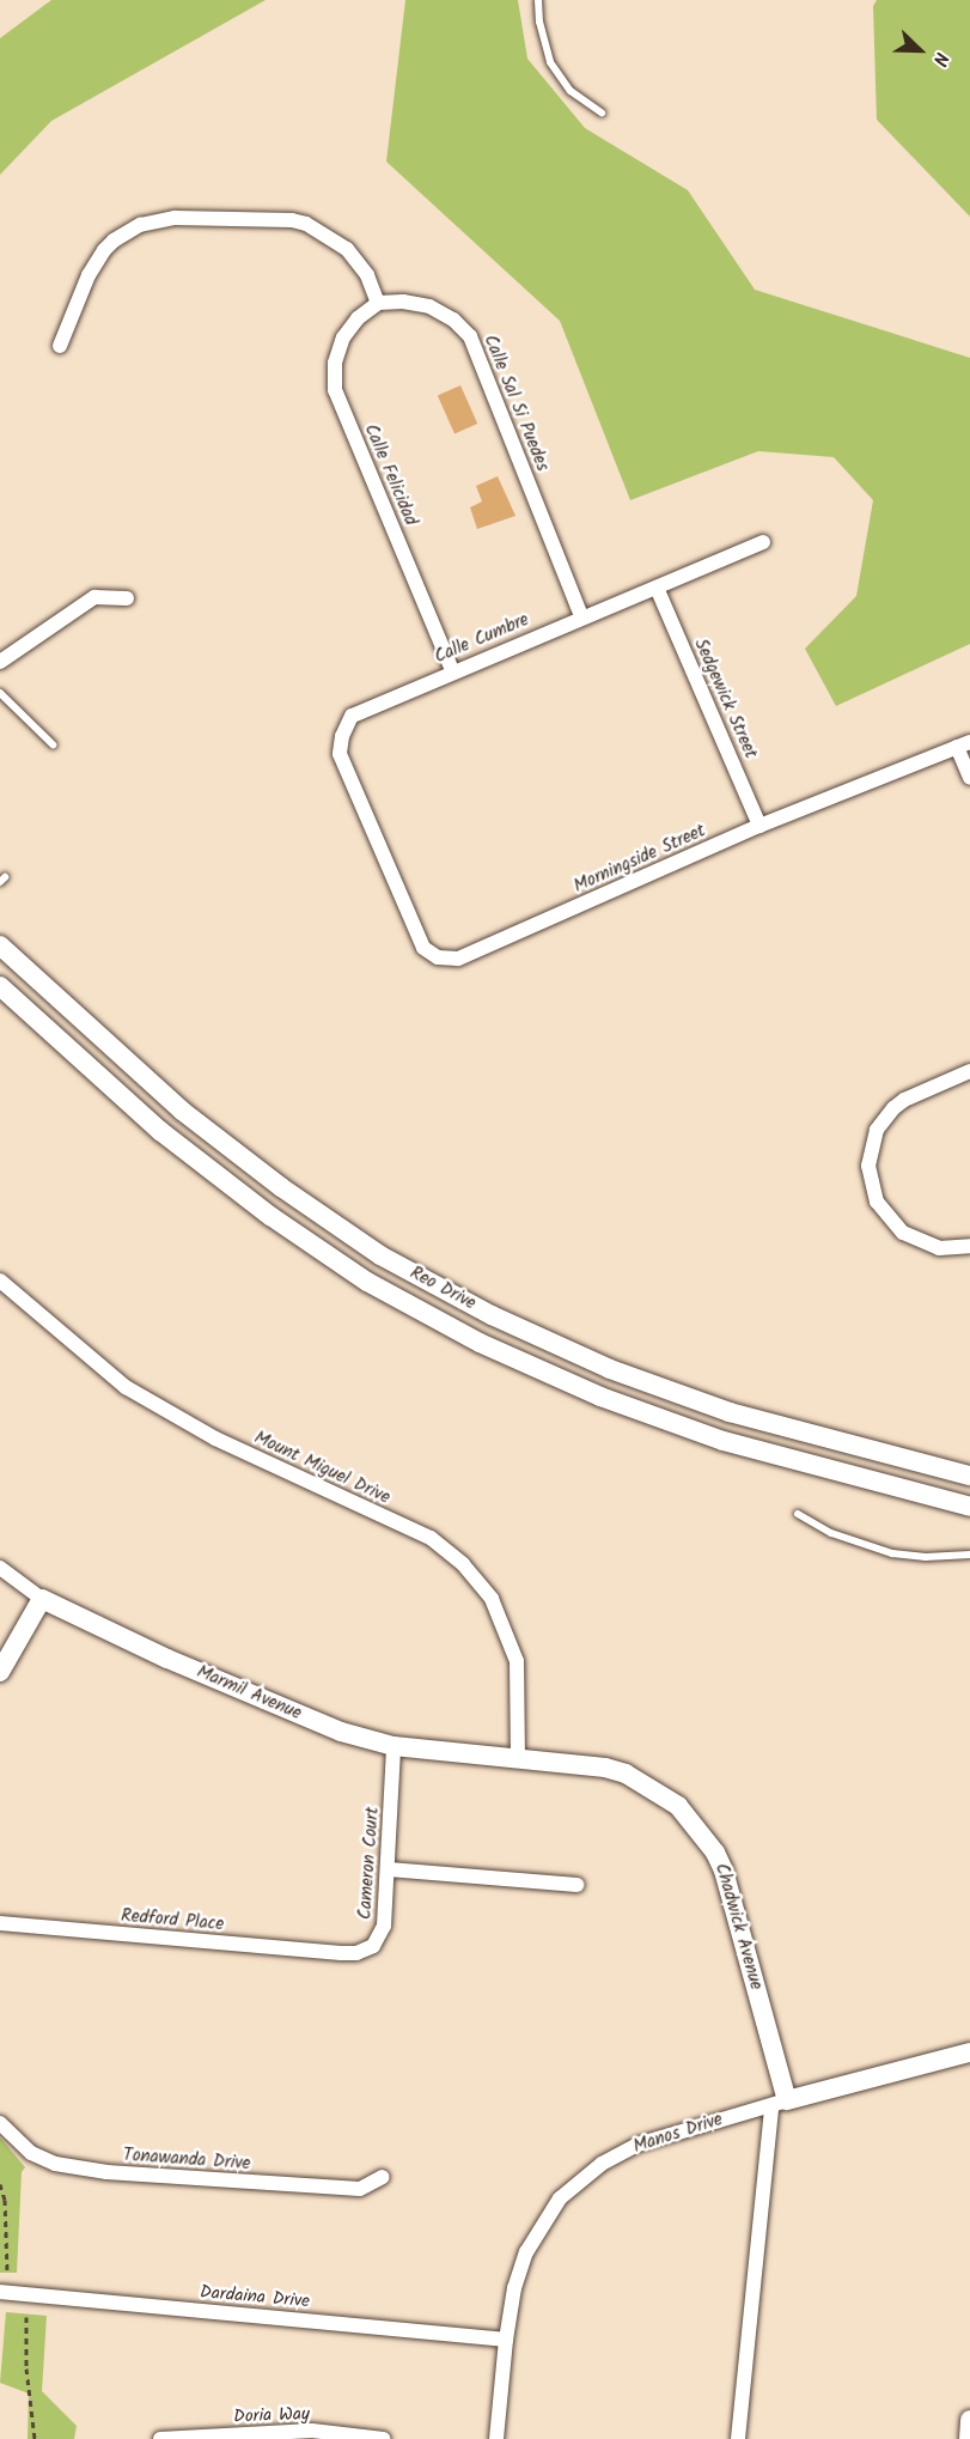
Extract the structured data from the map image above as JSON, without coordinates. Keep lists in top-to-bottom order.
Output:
{
  "streets": {
    "main road": [
      "Reo Drive",
      "Marmil Avenue",
      "Chadwick Avenue",
      "Manos Drive"
    ],
    "street": [
      "Calle Sal Si Puedes",
      "Calle Felicidad",
      "Calle Cumbre",
      "Sedgewick Street",
      "Morningside Street",
      "Mount Miguel Drive",
      "Cameron Court",
      "Redford Place",
      "Tonawanda Drive",
      "Dardaina Drive",
      "Doria Way"
    ]
  },
  "crossings": [
    ["Calle Sal Si Puedes", "Calle Felicidad"],
    ["Calle Sal Si Puedes", "Calle Cumbre"],
    ["Calle Felicidad", "Calle Cumbre"],
    ["Calle Cumbre", "Sedgewick Street"],
    ["Calle Cumbre", "Morningside Street"],
    ["Sedgewick Street", "Morningside Street"],
    ["Mount Miguel Drive", "Marmil Avenue"],
    ["Mount Miguel Drive", "Chadwick Avenue"],
    ["Marmil Avenue", "Cameron Court"],
    ["Marmil Avenue", "Chadwick Avenue"],
    ["Cameron Court", "Redford Place"],
    ["Chadwick Avenue", "Manos Drive"],
    ["Manos Drive", "Dardaina Drive"]
  ],
  "north": "bottom right"
}
